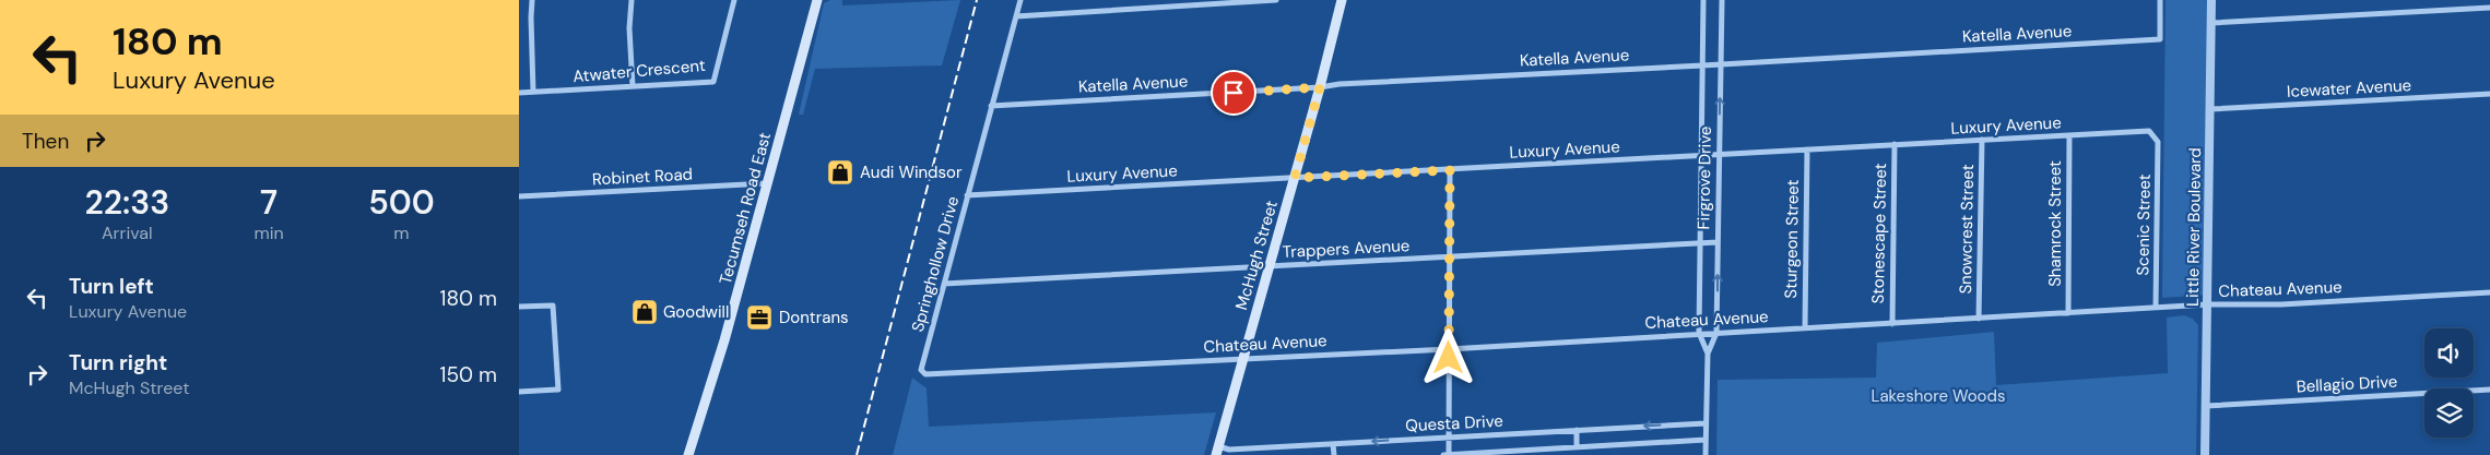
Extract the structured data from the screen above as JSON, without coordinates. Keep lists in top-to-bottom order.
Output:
{
  "streets": {
    "main road": ["Tecumseh Road East", "McHugh Street"],
    "street": [
      "Katella Avenue",
      "Atwater Crescent",
      "Icewater Avenue",
      "Luxury Avenue",
      "Robinet Road",
      "Firgrove Drive",
      "Shamrock Street",
      "Scenic Street",
      "Little River Boulevard",
      "Snowcrest Street",
      "Stonescape Street",
      "Sturgeon Street",
      "Trappers Avenue",
      "Springhollow Drive",
      "Chateau Avenue",
      "Bellagio Drive",
      "Questa Drive"
    ]
  },
  "crossings": [
    ["Katella Avenue", "Firgrove Drive"],
    ["Katella Avenue", "McHugh Street"],
    ["Katella Avenue", "Springhollow Drive"],
    ["Icewater Avenue", "Little River Boulevard"],
    ["Luxury Avenue", "Firgrove Drive"],
    ["Luxury Avenue", "Shamrock Street"],
    ["Luxury Avenue", "Scenic Street"],
    ["Luxury Avenue", "Snowcrest Street"],
    ["Luxury Avenue", "Stonescape Street"],
    ["Luxury Avenue", "Sturgeon Street"],
    ["Luxury Avenue", "McHugh Street"],
    ["Luxury Avenue", "Springhollow Drive"],
    ["Robinet Road", "Tecumseh Road East"],
    ["Firgrove Drive", "Trappers Avenue"],
    ["Firgrove Drive", "Chateau Avenue"],
    ["Firgrove Drive", "Questa Drive"],
    ["Shamrock Street", "Chateau Avenue"],
    ["Scenic Street", "Chateau Avenue"],
    ["Little River Boulevard", "Chateau Avenue"],
    ["Little River Boulevard", "Bellagio Drive"],
    ["Snowcrest Street", "Chateau Avenue"],
    ["Stonescape Street", "Chateau Avenue"],
    ["Sturgeon Street", "Chateau Avenue"],
    ["Trappers Avenue", "McHugh Street"],
    ["Trappers Avenue", "Springhollow Drive"],
    ["McHugh Street", "Chateau Avenue"],
    ["McHugh Street", "Questa Drive"],
    ["Springhollow Drive", "Chateau Avenue"]
  ],
  "parks": ["Lakeshore Woods"],
  "places": {
    "shop": ["Audi Windsor", "Goodwill"],
    "office": ["Dontrans"]
  },
  "page": {
    "turn": ["180 m", "Luxury Avenue"],
    "then": "Then",
    "eta": [
      "22:33",
      "Arrival",
      "7",
      "min",
      "500",
      "m"
    ],
    "list": [
      {
        "name": "Turn left",
        "note": "Luxury Avenue",
        "value": "180 m"
      },
      {
        "name": "Turn right",
        "note": "McHugh Street",
        "value": "150 m"
      }
    ]
  }
}
